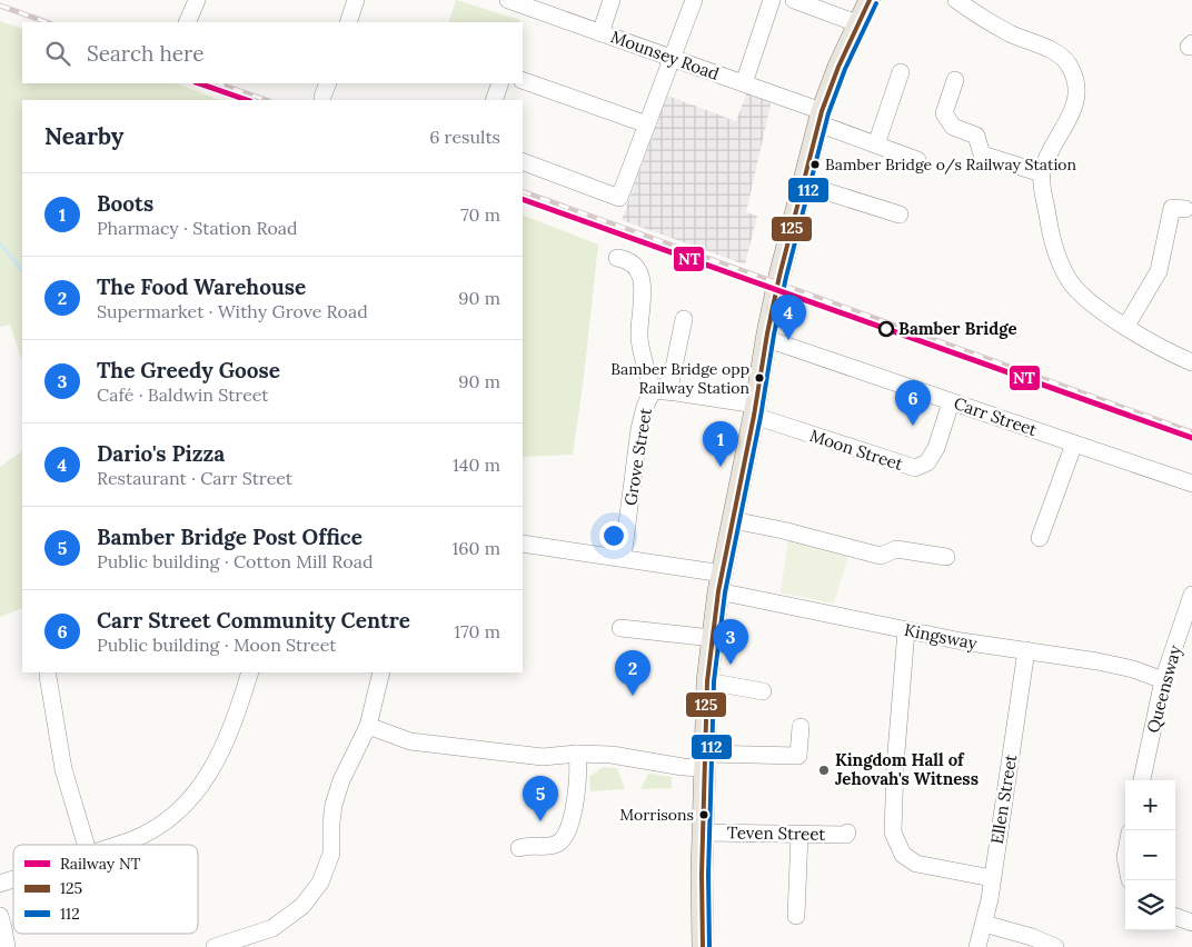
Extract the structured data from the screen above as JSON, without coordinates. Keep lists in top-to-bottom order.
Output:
{
  "streets": {
    "street": [
      "Mounsey Road",
      "Carr Street",
      "Moon Street",
      "Grove Street",
      "Kingsway",
      "Queensway",
      "Ellen Street",
      "Teven Street"
    ]
  },
  "crossings": [
    ["Carr Street", "Moon Street"],
    ["Moon Street", "Grove Street"],
    ["Grove Street", "Kingsway"],
    ["Kingsway", "Queensway"],
    ["Kingsway", "Ellen Street"]
  ],
  "places": [
    "Bamber Bridge o/s Railway Station",
    "Bamber Bridge",
    "Bamber Bridge opp Railway Station",
    "Kingdom Hall of Jehovah's Witness",
    "Morrisons"
  ],
  "lines": ["transit line 125", "transit line 112", "rail line NT"],
  "legend": ["Railway NT", "125", "112"],
  "page": {
    "search": "Search here",
    "heading": ["Nearby", "6 results"],
    "list": [
      {
        "mark": "1",
        "name": "Boots",
        "note": "Pharmacy · Station Road",
        "value": "70 m"
      },
      {
        "mark": "2",
        "name": "The Food Warehouse",
        "note": "Supermarket · Withy Grove Road",
        "value": "90 m"
      },
      {
        "mark": "3",
        "name": "The Greedy Goose",
        "note": "Café · Baldwin Street",
        "value": "90 m"
      },
      {
        "mark": "4",
        "name": "Dario's Pizza",
        "note": "Restaurant · Carr Street",
        "value": "140 m"
      },
      {
        "mark": "5",
        "name": "Bamber Bridge Post Office",
        "note": "Public building · Cotton Mill Road",
        "value": "160 m"
      },
      {
        "mark": "6",
        "name": "Carr Street Community Centre",
        "note": "Public building · Moon Street",
        "value": "170 m"
      }
    ],
    "pins": [
      "4",
      "6",
      "1",
      "3",
      "2",
      "5"
    ],
    "map_buttons": ["+", "−"]
  }
}
